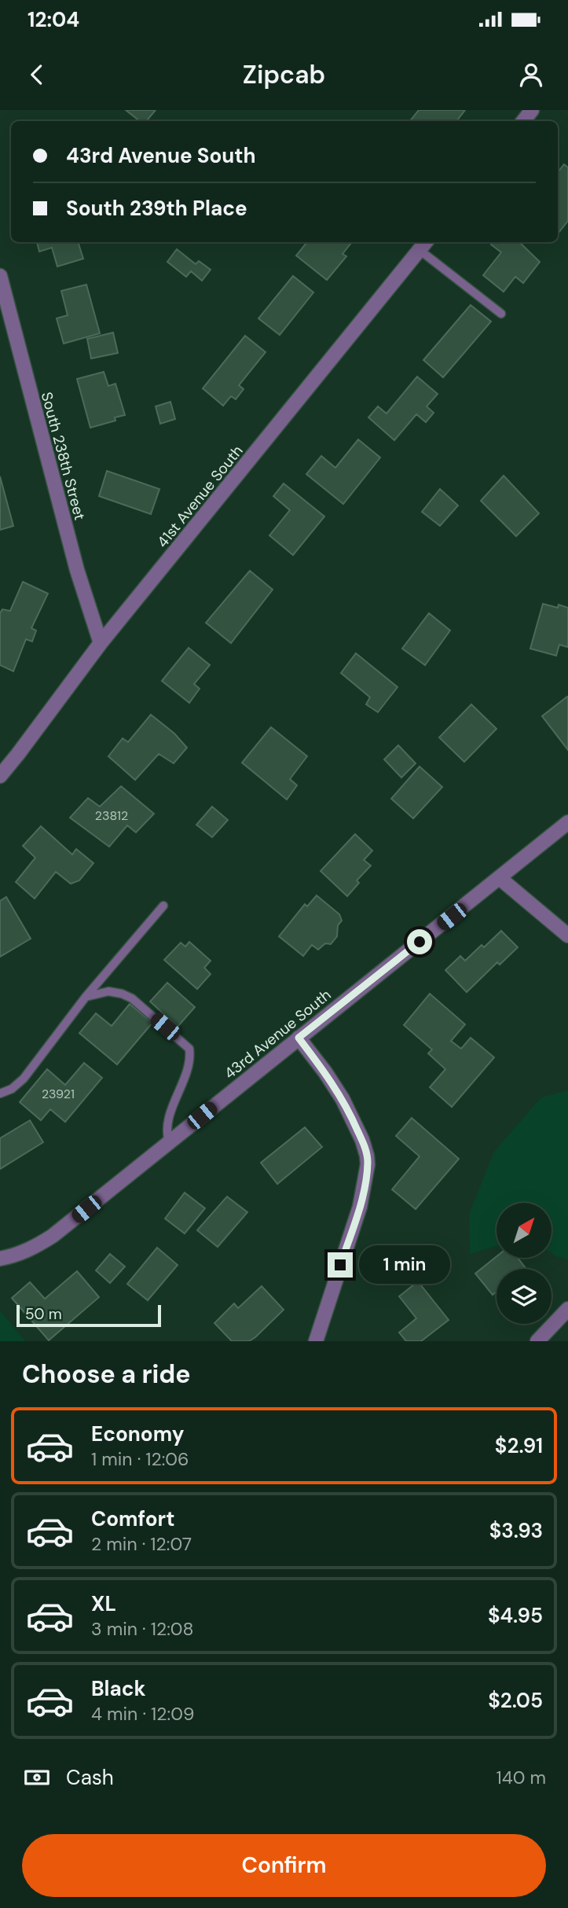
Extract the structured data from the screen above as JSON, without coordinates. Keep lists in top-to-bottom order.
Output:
{
  "streets": {
    "street": ["South 238th Street", "41st Avenue South", "43rd Avenue South"]
  },
  "crossings": [
    ["South 238th Street", "41st Avenue South"]
  ],
  "house_numbers": ["23812", "23921"],
  "scale_bar": "50 m",
  "north": "top right",
  "page": {
    "status": "12:04",
    "header": "Zipcab",
    "banner": ["43rd Avenue South", "South 239th Place"],
    "bubble": "1 min",
    "scale": "50 m",
    "heading": "Choose a ride",
    "list": [
      {
        "name": "Economy",
        "note": "1 min · 12:06",
        "value": "$2.91"
      },
      {
        "name": "Comfort",
        "note": "2 min · 12:07",
        "value": "$3.93"
      },
      {
        "name": "XL",
        "note": "3 min · 12:08",
        "value": "$4.95"
      },
      {
        "name": "Black",
        "note": "4 min · 12:09",
        "value": "$2.05"
      }
    ],
    "pay": ["Cash", "140 m"],
    "buttons": "Confirm"
  }
}
